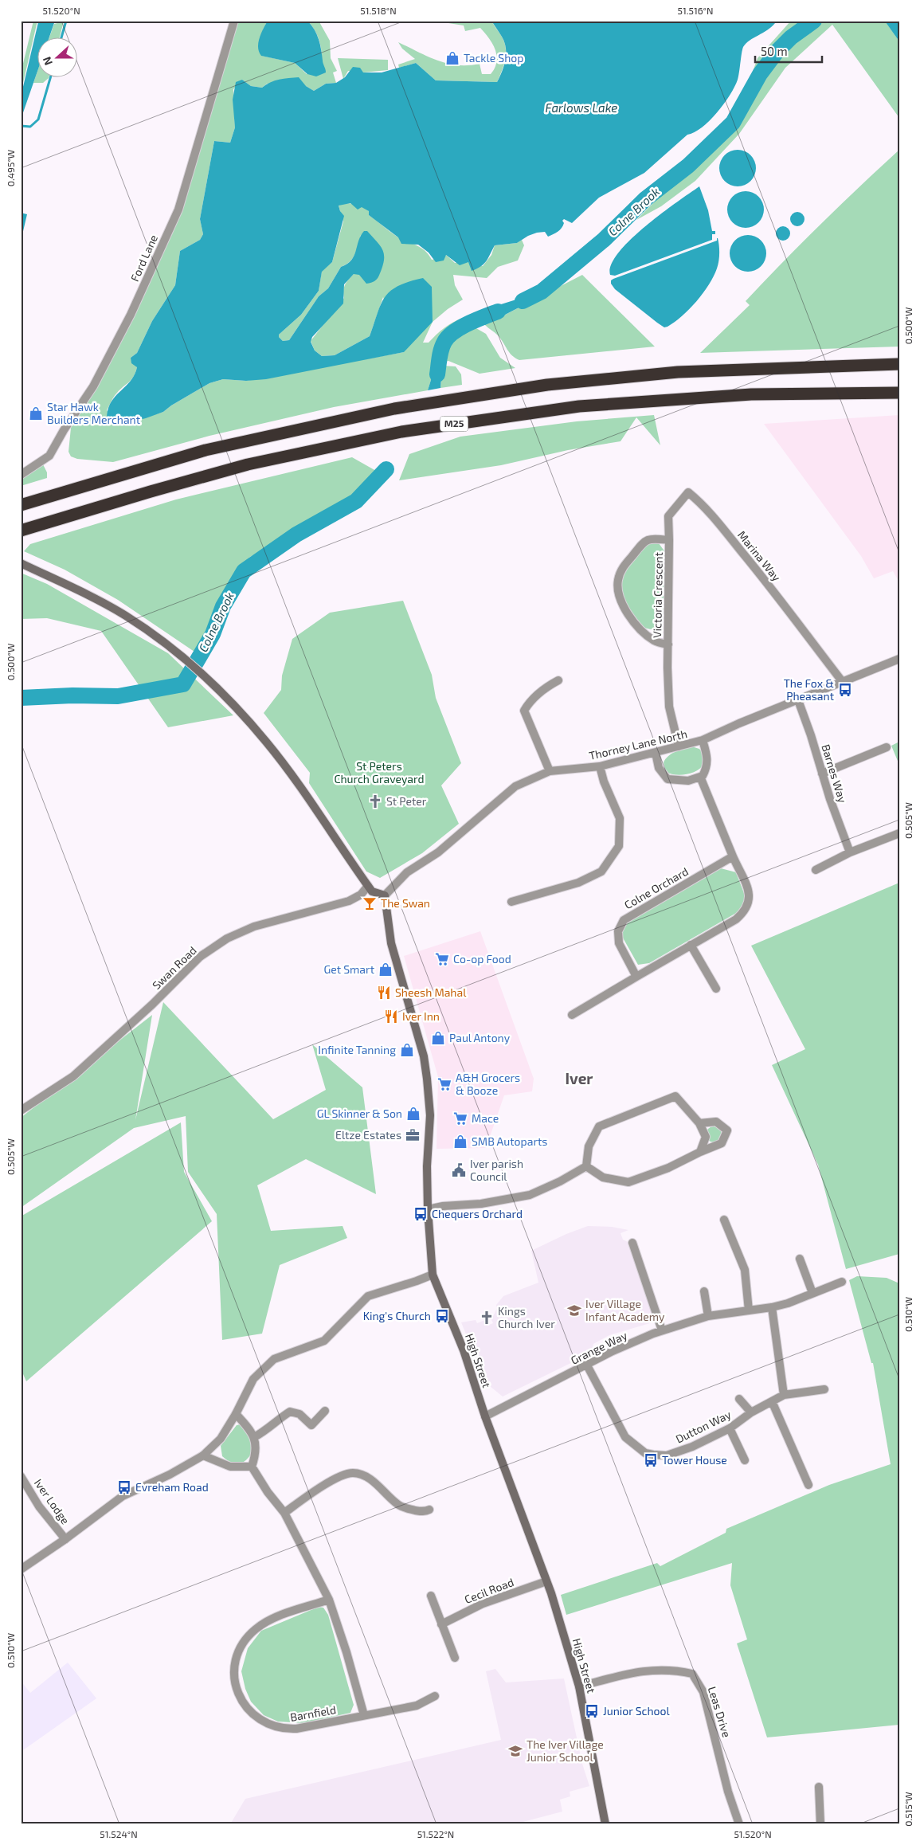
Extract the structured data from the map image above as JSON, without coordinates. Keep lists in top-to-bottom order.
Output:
{
  "streets": {
    "highway": ["M25"],
    "main road": ["High Street"],
    "street": [
      "Ford Lane",
      "Marina Way",
      "Victoria Crescent",
      "Thorney Lane North",
      "Barnes Way",
      "Colne Orchard",
      "Swan Road",
      "Grange Way",
      "Dutton Way",
      "Iver Lodge",
      "Cecil Road",
      "Leas Drive",
      "Barnfield"
    ]
  },
  "crossings": [
    ["Marina Way", "Victoria Crescent"],
    ["Marina Way", "Thorney Lane North"],
    ["Victoria Crescent", "Thorney Lane North"],
    ["Thorney Lane North", "Barnes Way"],
    ["Thorney Lane North", "High Street"],
    ["Grange Way", "High Street"],
    ["Grange Way", "Dutton Way"],
    ["High Street", "Cecil Road"],
    ["High Street", "Leas Drive"]
  ],
  "districts": ["Iver"],
  "water": ["Farlows Lake", "Colne Brook"],
  "parks": ["St Peters Church Graveyard"],
  "places": {
    "shop": [
      "Tackle Shop",
      "Star Hawk Builders Merchant",
      "Get Smart",
      "Paul Antony",
      "Infinite Tanning",
      "GL Skinner & Son",
      "SMB Autoparts"
    ],
    "bus stop": [
      "The Fox & Pheasant",
      "Chequers Orchard",
      "King's Church",
      "Tower House",
      "Evreham Road",
      "Junior School"
    ],
    "church": ["St Peter", "Kings Church Iver"],
    "bar": ["The Swan"],
    "supermarket": ["Co-op Food", "A&H Grocers & Booze", "Mace"],
    "restaurant": ["Sheesh Mahal", "Iver Inn"],
    "office": ["Eltze Estates"],
    "public building": ["Iver parish Council"],
    "school or university": ["Iver Village Infant Academy", "The Iver Village Junior School"]
  },
  "scale_bar": "50 m",
  "north": "left",
  "coordinates": [
    "51.520°N",
    "51.518°N",
    "51.516°N",
    "0.495°W",
    "0.500°W",
    "0.505°W",
    "0.510°W",
    "0.515°W",
    "51.524°N",
    "51.522°N"
  ]
}
